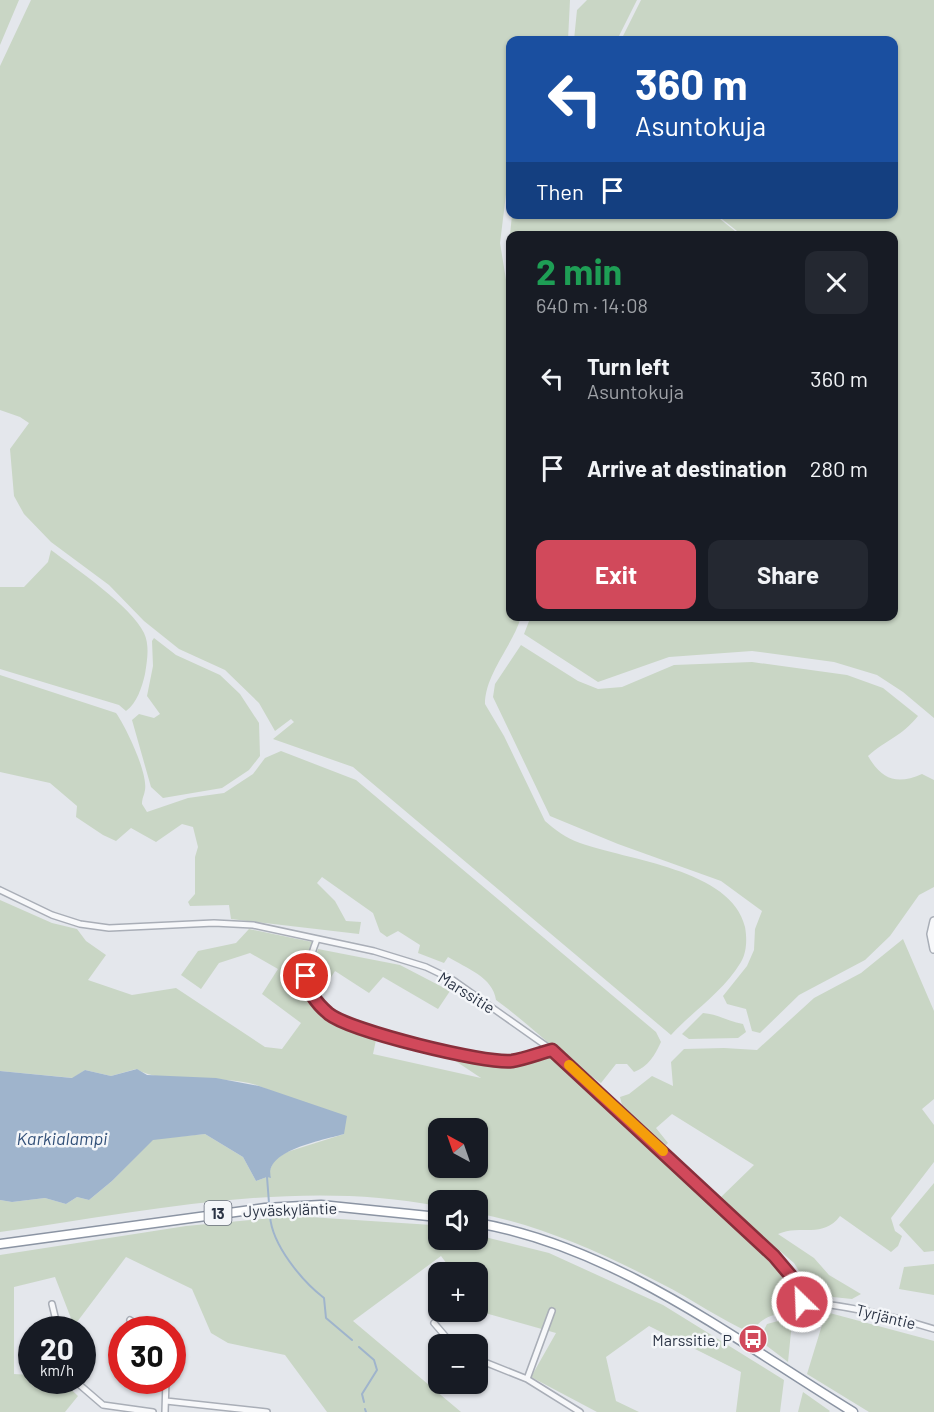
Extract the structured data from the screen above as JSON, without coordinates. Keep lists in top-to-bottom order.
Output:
{
  "streets": {
    "highway": ["Jyväskyläntie", "13"],
    "street": ["Marssitie", "Tyrjäntie"]
  },
  "crossings": [
    ["Marssitie", "Tyrjäntie"]
  ],
  "water": ["Karkialampi"],
  "places": {
    "bus stop": ["Marssitie, P"]
  },
  "north": "top left",
  "page": {
    "turn": ["360 m", "Asuntokuja"],
    "then": "Then",
    "heading": ["2 min", "640 m · 14:08"],
    "list": [
      {
        "name": "Turn left",
        "note": "Asuntokuja",
        "value": "360 m"
      },
      {
        "name": "Arrive at destination",
        "value": "280 m"
      }
    ],
    "buttons": ["Exit", "Share"],
    "map_buttons": ["+", "−"],
    "speed": "20 km/h",
    "limit": "30"
  }
}
